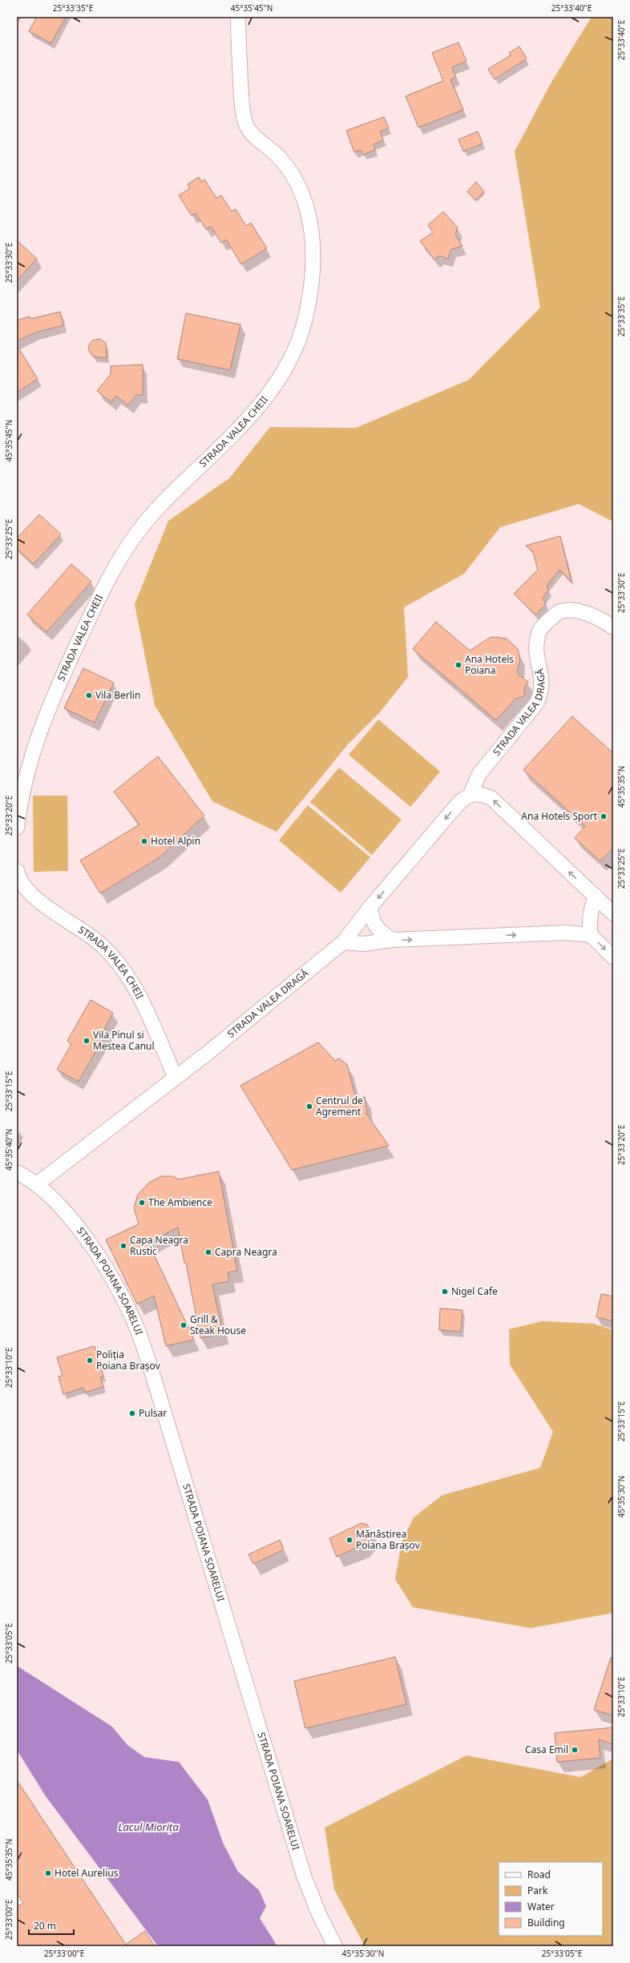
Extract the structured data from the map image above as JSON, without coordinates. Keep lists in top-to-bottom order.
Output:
{
  "streets": {
    "street": ["STRADA VALEA CHEII", "STRADA VALEA DRAGĂ", "STRADA POIANA SOARELUI"]
  },
  "crossings": [
    ["STRADA VALEA CHEII", "STRADA VALEA DRAGĂ"],
    ["STRADA VALEA DRAGĂ", "STRADA POIANA SOARELUI"]
  ],
  "water": ["Lacul Miorița"],
  "places": [
    "Ana Hotels Poiana",
    "Vila Berlin",
    "Ana Hotels Sport",
    "Hotel Alpin",
    "Vila Pinul si Mestea Canul",
    "Centrul de Agrement",
    "The Ambience",
    "Capa Neagra Rustic",
    "Capra Neagra",
    "Nigel Cafe",
    "Grill & Steak House",
    "Poliția Poiana Brașov",
    "Pulsar",
    "Mănăstirea Poiana Brașov",
    "Casa Emil",
    "Hotel Aurelius"
  ],
  "legend": [
    "Road",
    "Park",
    "Water",
    "Building"
  ],
  "scale_bar": "20 m",
  "coordinates": [
    "25°33'35\"E",
    "45°35'45\"N",
    "25°33'40\"E",
    "25°33'30\"E",
    "25°33'25\"E",
    "45°35'35\"N",
    "25°33'20\"E",
    "25°33'15\"E",
    "45°35'40\"N",
    "25°33'10\"E",
    "45°35'30\"N",
    "25°33'05\"E",
    "25°33'00\"E"
  ]
}
